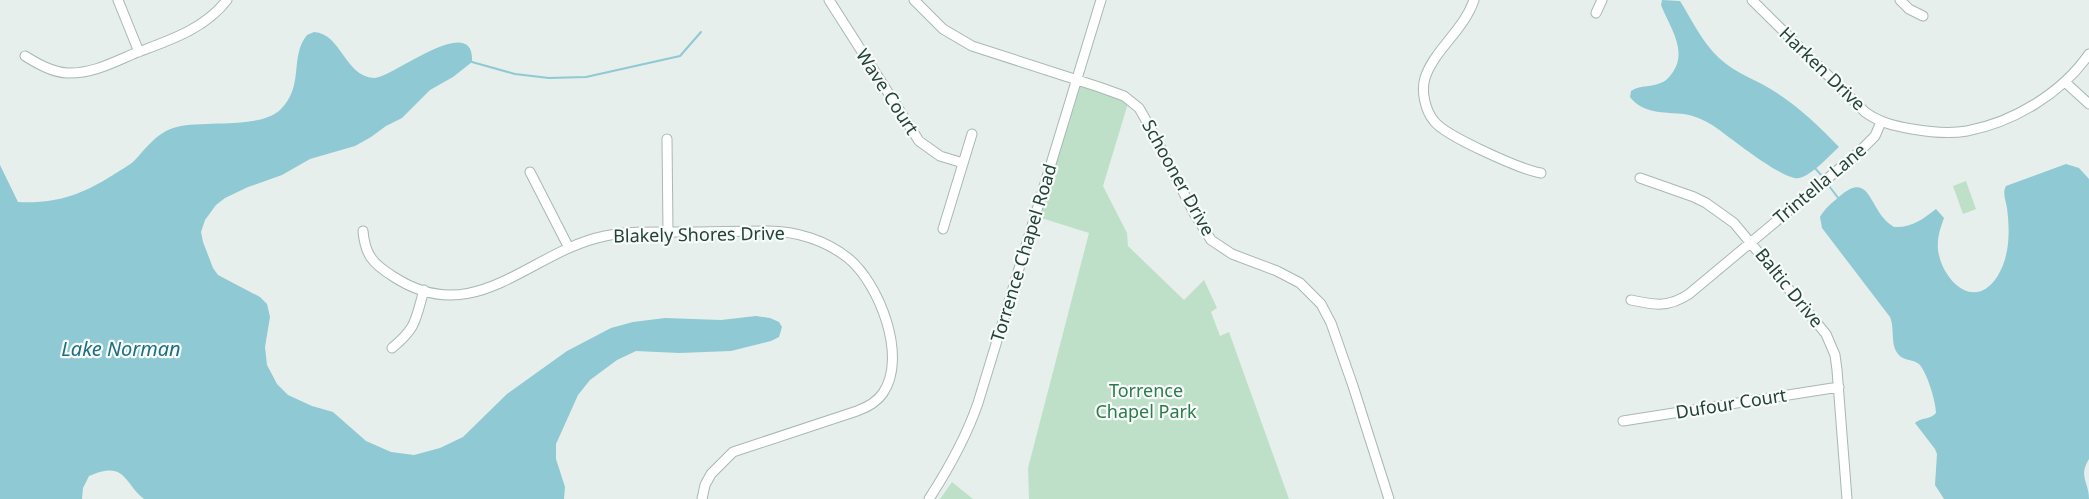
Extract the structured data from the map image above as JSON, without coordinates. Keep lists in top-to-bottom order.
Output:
{
  "streets": {
    "street": [
      "Harken Drive",
      "Wave Court",
      "Schooner Drive",
      "Trintella Lane",
      "Blakely Shores Drive",
      "Torrence Chapel Road",
      "Baltic Drive",
      "Dufour Court"
    ]
  },
  "crossings": [
    ["Harken Drive", "Trintella Lane"],
    ["Schooner Drive", "Torrence Chapel Road"],
    ["Trintella Lane", "Baltic Drive"],
    ["Baltic Drive", "Dufour Court"]
  ],
  "water": ["Lake Norman"],
  "parks": ["Torrence Chapel Park"]
}
